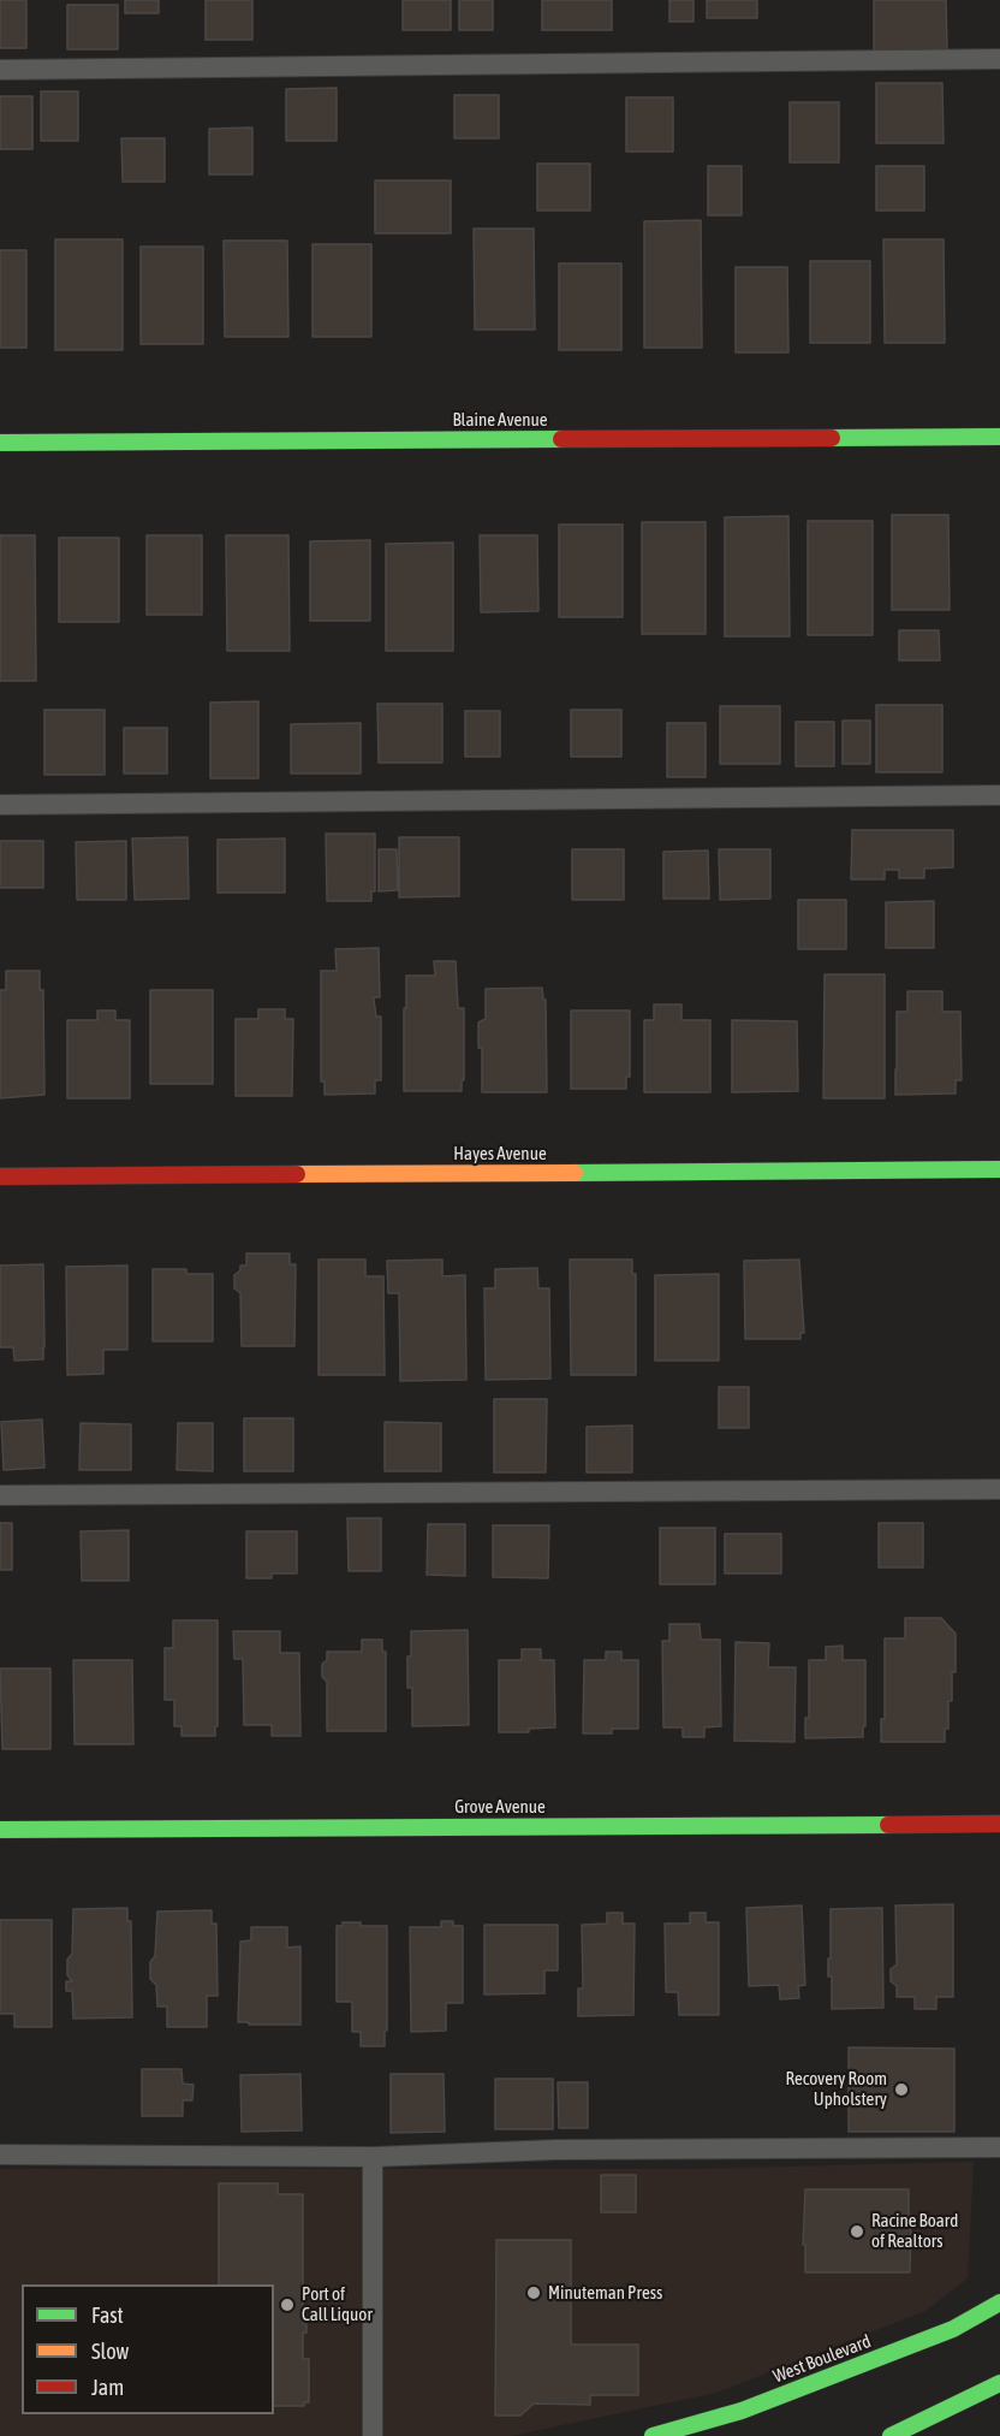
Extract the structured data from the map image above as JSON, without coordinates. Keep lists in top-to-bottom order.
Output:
{
  "streets": {
    "street": [
      "Blaine Avenue",
      "Hayes Avenue",
      "Grove Avenue",
      "West Boulevard"
    ]
  },
  "places": [
    "Recovery Room Upholstery",
    "Racine Board of Realtors",
    "Minuteman Press",
    "Port of Call Liquor"
  ],
  "legend": ["Fast", "Slow", "Jam"]
}
